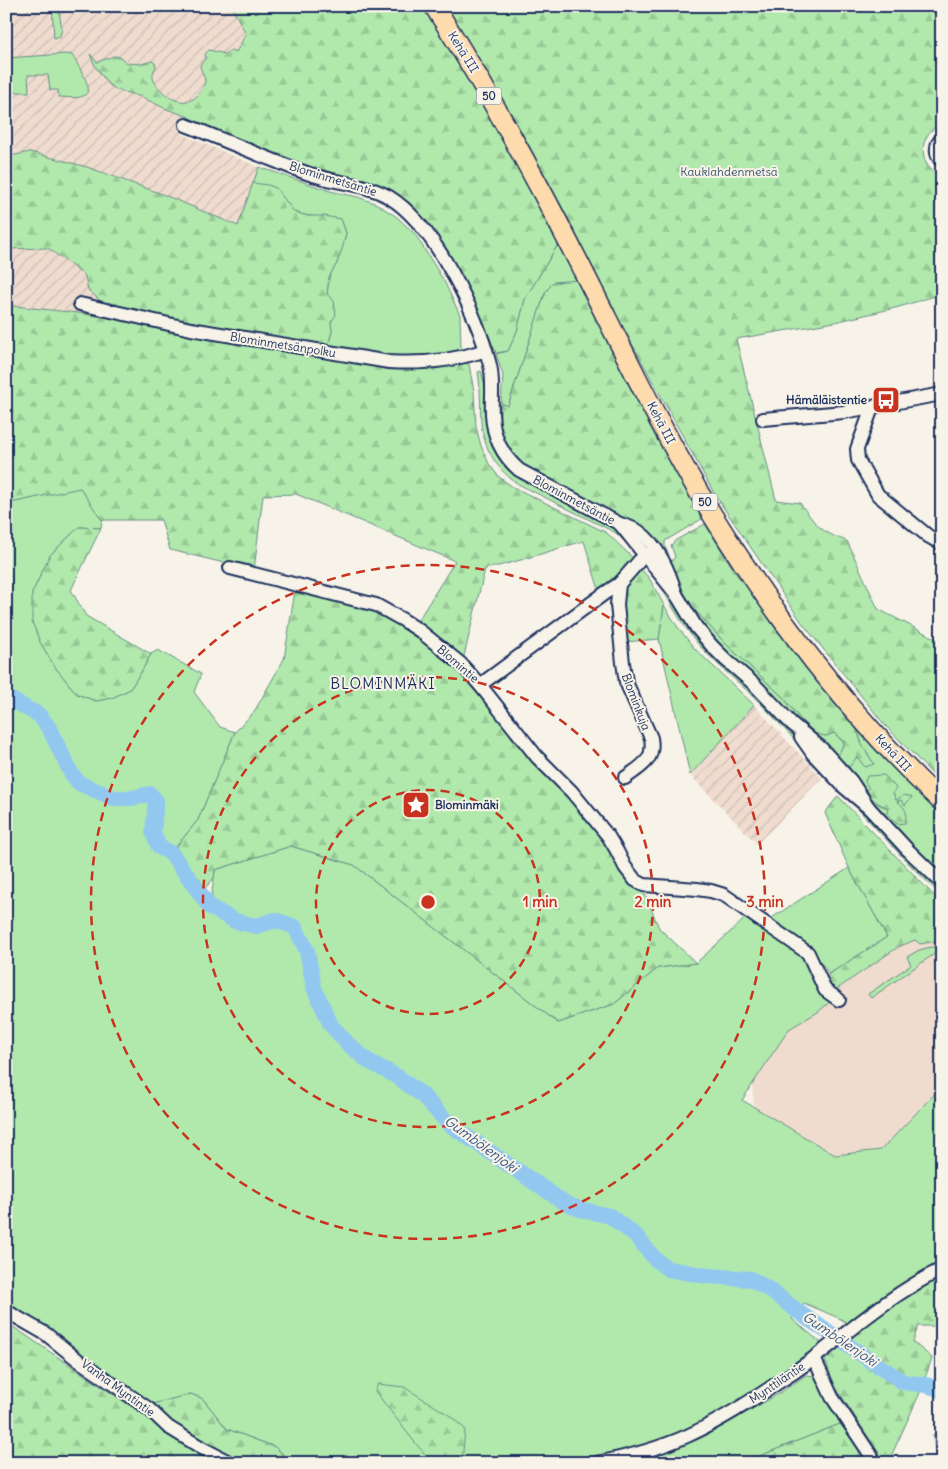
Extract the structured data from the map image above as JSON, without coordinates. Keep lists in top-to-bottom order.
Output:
{
  "streets": {
    "highway": ["Kehä III", "50"],
    "street": [
      "Blominmetsäntie",
      "Blominmetsänpolku",
      "Blomintie",
      "Blominkuja",
      "Mynttiläntie",
      "Vanha Myntintie"
    ]
  },
  "crossings": [
    ["Blominmetsäntie", "Blominmetsänpolku"],
    ["Blominmetsäntie", "Blomintie"],
    ["Blomintie", "Blominkuja"]
  ],
  "districts": ["BLOMINMÄKI"],
  "water": ["Gumbölenjoki"],
  "parks": ["Kauklahdenmetsä"],
  "places": {
    "bus stop": ["Hämäläistentie"],
    "place": ["Blominmäki"]
  },
  "rings": ["1 min", "2 min", "3 min"]
}
